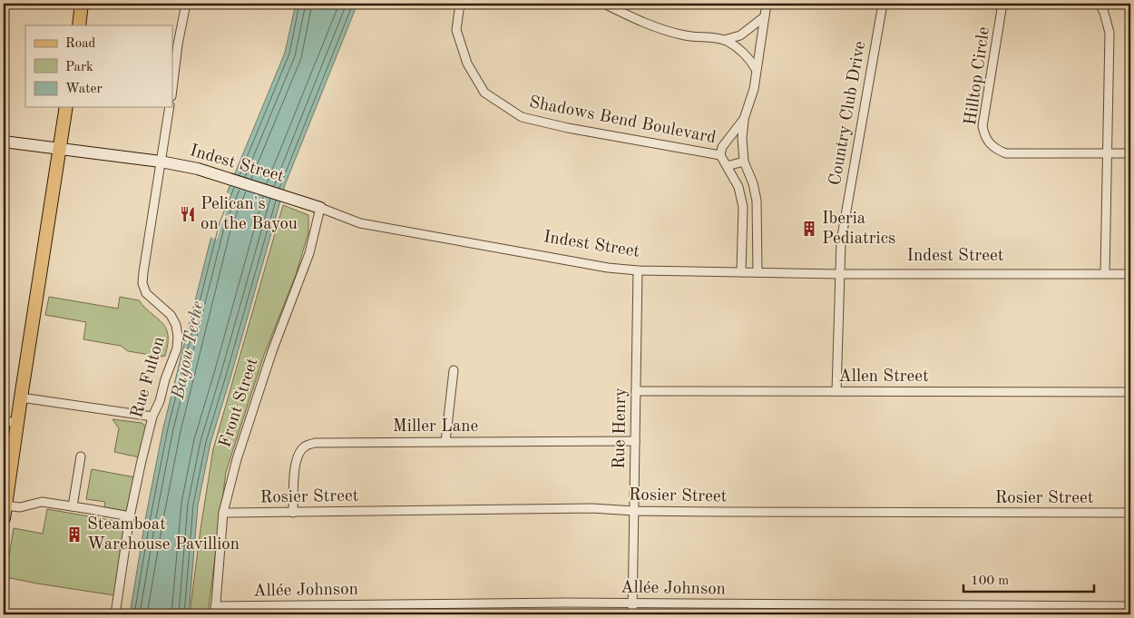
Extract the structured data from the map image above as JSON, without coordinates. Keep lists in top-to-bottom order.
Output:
{
  "streets": {
    "street": [
      "Hilltop Circle",
      "Country Club Drive",
      "Shadows Bend Boulevard",
      "Indest Street",
      "Allen Street",
      "Rue Fulton",
      "Front Street",
      "Miller Lane",
      "Rue Henry",
      "Rosier Street",
      "Allée Johnson"
    ]
  },
  "crossings": [
    ["Country Club Drive", "Indest Street"],
    ["Country Club Drive", "Allen Street"],
    ["Indest Street", "Rue Fulton"],
    ["Indest Street", "Front Street"],
    ["Indest Street", "Rue Henry"],
    ["Allen Street", "Rue Henry"],
    ["Front Street", "Rosier Street"],
    ["Front Street", "Allée Johnson"],
    ["Miller Lane", "Rue Henry"],
    ["Miller Lane", "Rosier Street"],
    ["Rue Henry", "Rosier Street"],
    ["Rue Henry", "Allée Johnson"]
  ],
  "water": ["Bayou Teche"],
  "places": {
    "restaurant": ["Pelican's on the Bayou"],
    "building": ["Iberia Pediatrics", "Steamboat Warehouse Pavillion"]
  },
  "legend": ["Road", "Park", "Water"],
  "scale_bar": "100 m"
}
